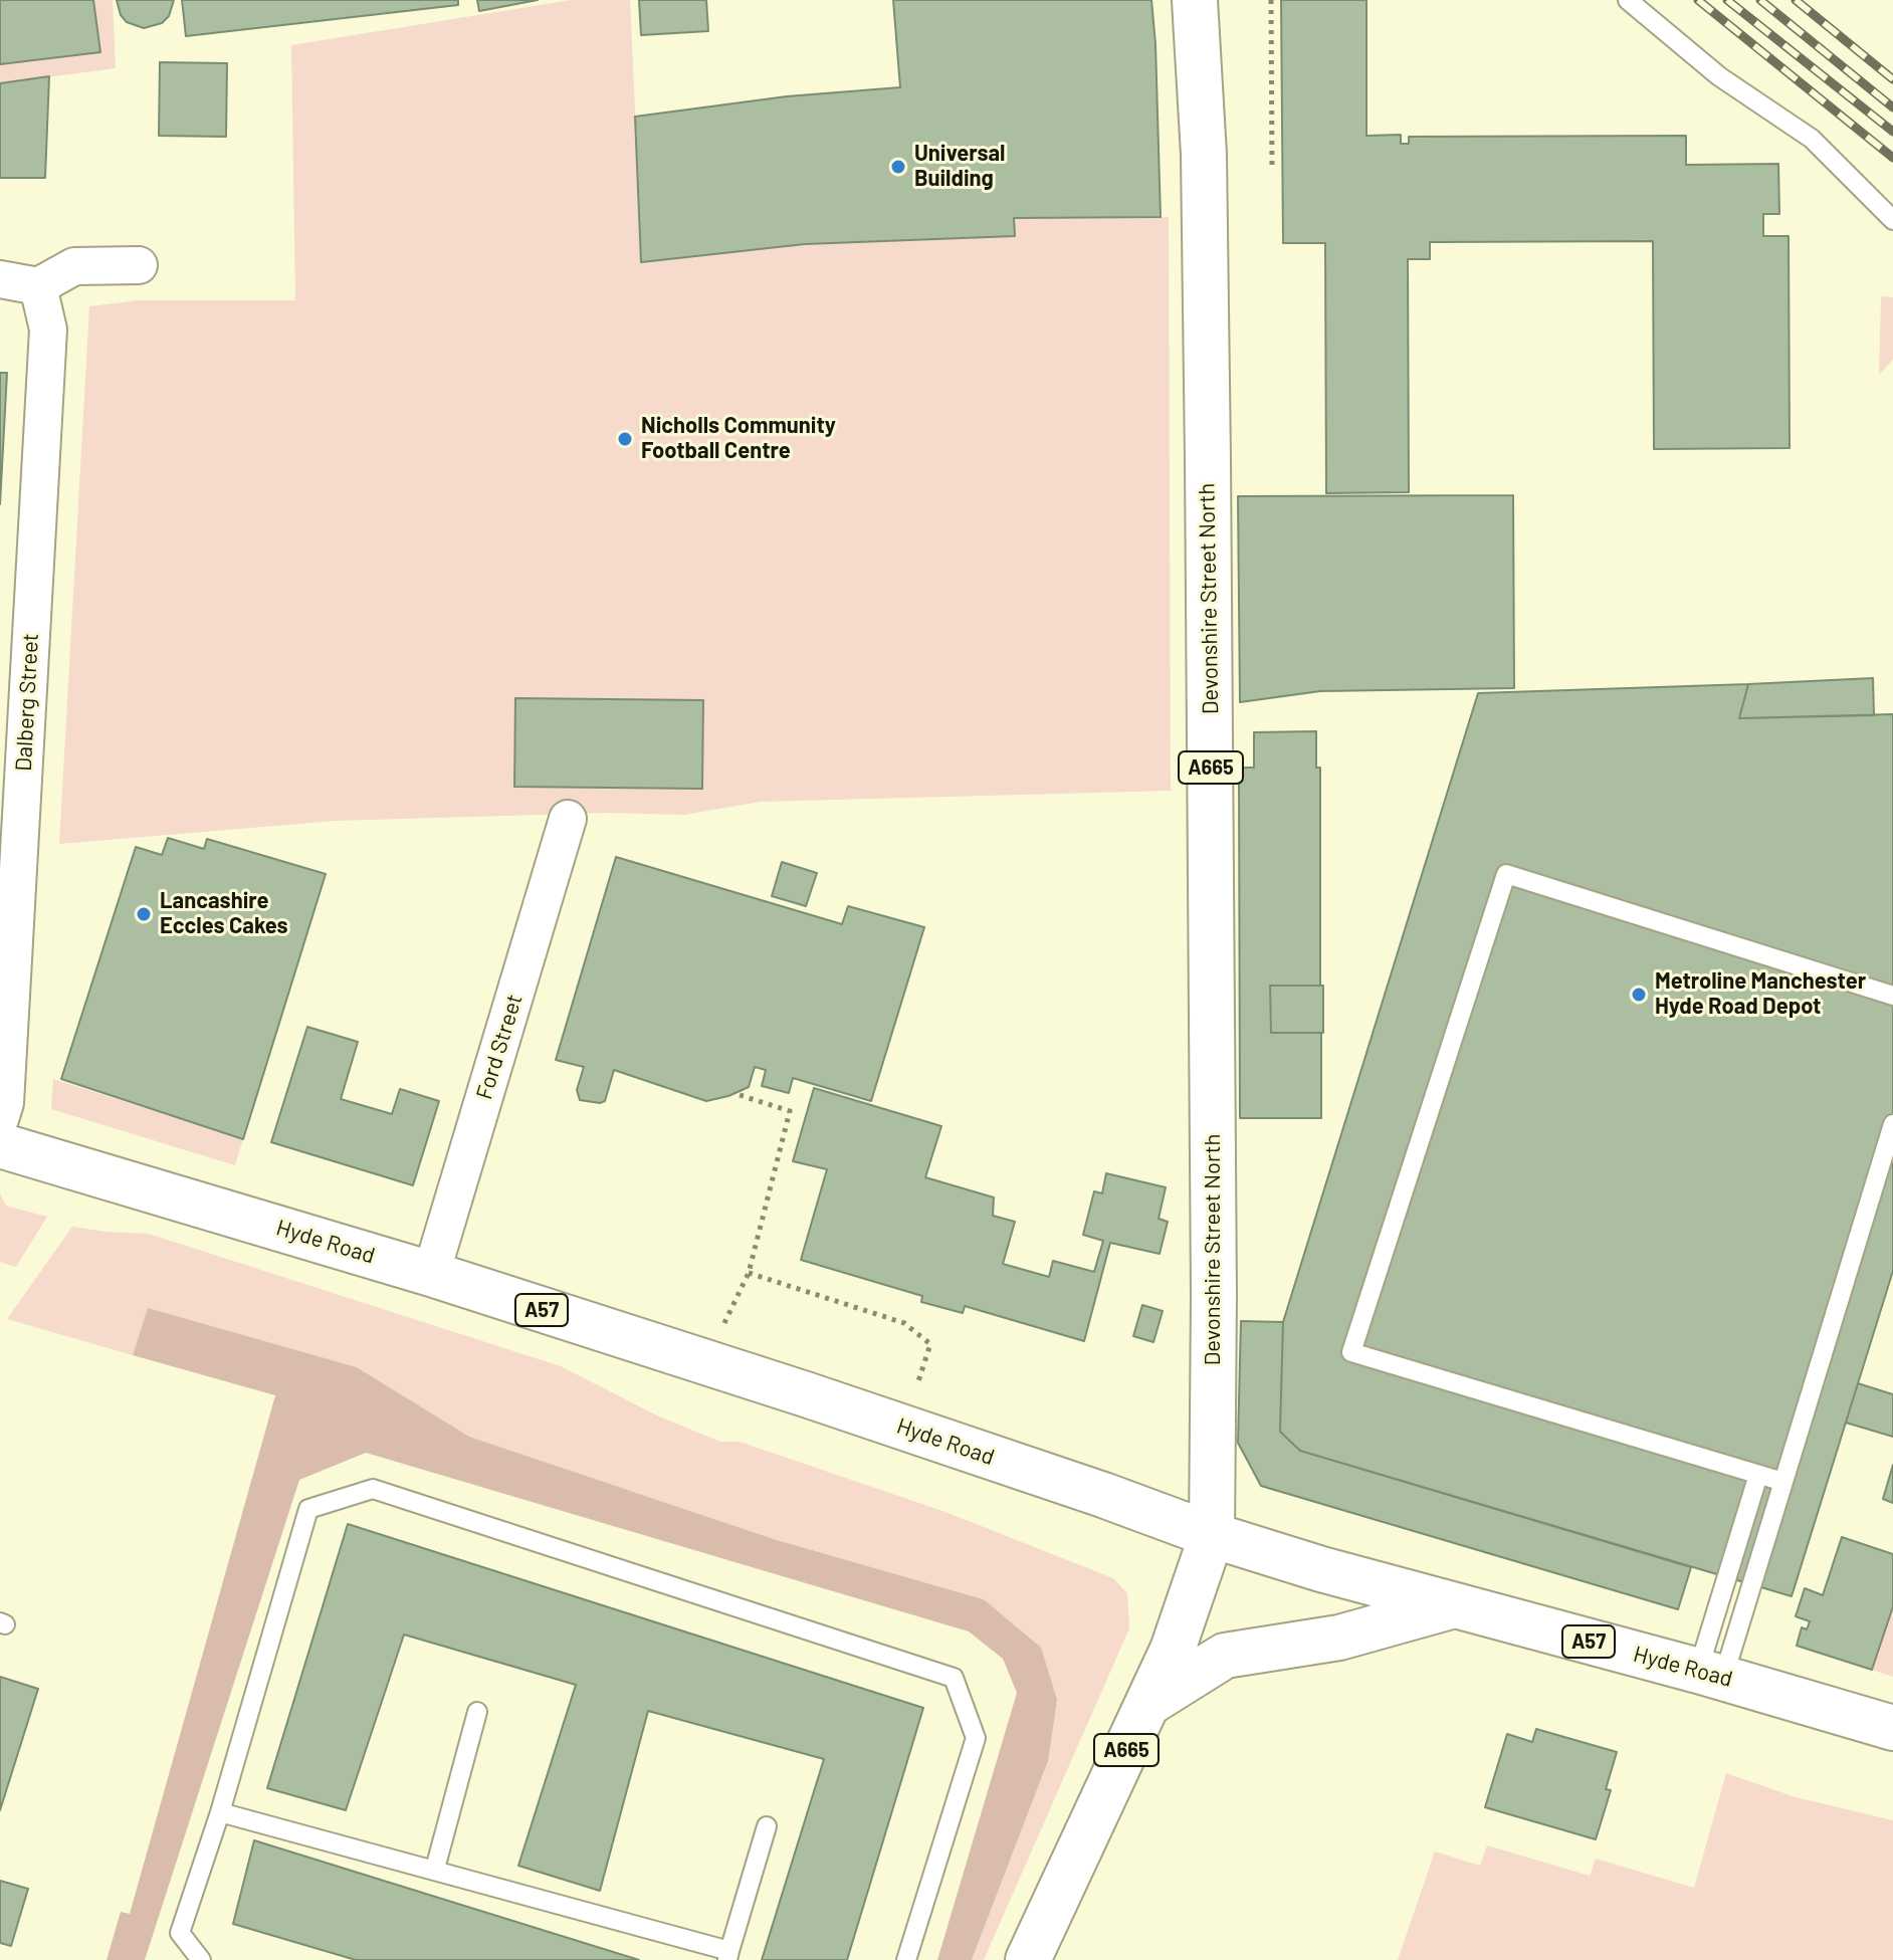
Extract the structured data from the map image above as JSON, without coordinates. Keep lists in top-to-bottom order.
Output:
{
  "streets": {
    "highway": [
      "Devonshire Street North",
      "A665",
      "Hyde Road",
      "A57"
    ],
    "street": ["Dalberg Street", "Ford Street"]
  },
  "crossings": [
    ["Devonshire Street North", "A665"],
    ["Devonshire Street North", "Hyde Road"],
    ["A665", "Hyde Road"],
    ["Ford Street", "Hyde Road"]
  ],
  "places": [
    "Universal Building",
    "Nicholls Community Football Centre",
    "Lancashire Eccles Cakes",
    "Metroline Manchester Hyde Road Depot"
  ]
}
